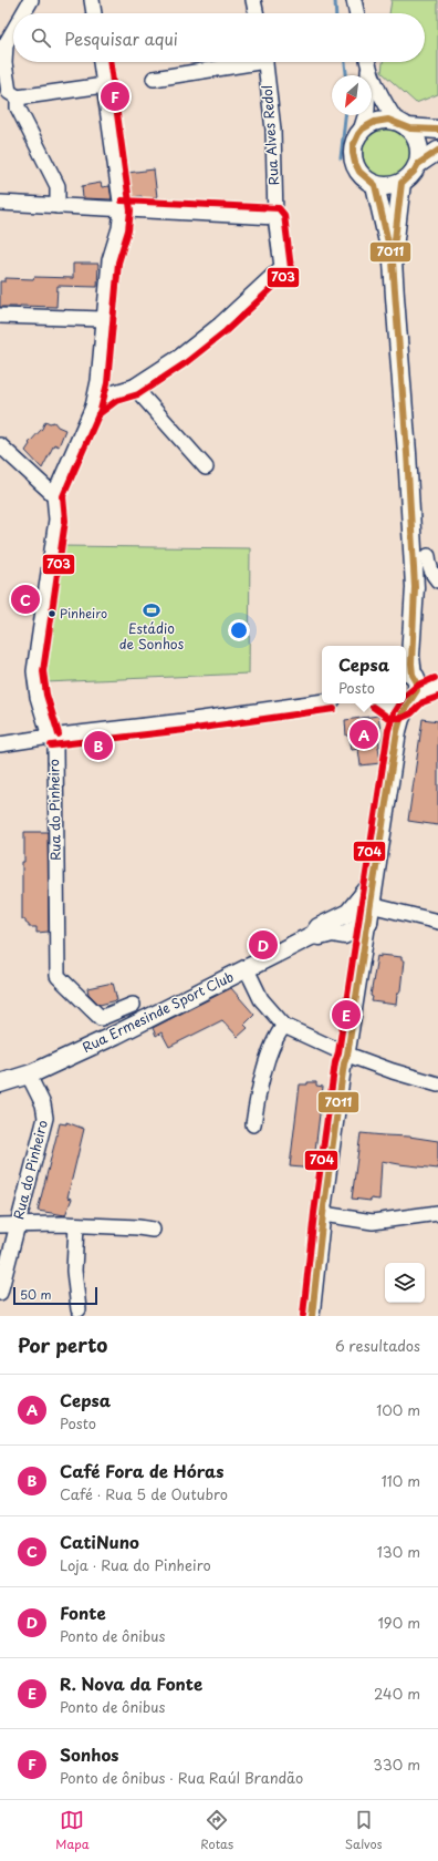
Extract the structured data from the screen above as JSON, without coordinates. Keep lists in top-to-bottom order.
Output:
{
  "streets": {
    "main road": ["Rua Ermesinde Sport Club"],
    "street": ["Rua Alves Redol", "Rua do Pinheiro"]
  },
  "crossings": [
    ["Rua do Pinheiro", "Rua Ermesinde Sport Club"]
  ],
  "places": {
    "sports": ["Estádio de Sonhos"],
    "other": ["Pinheiro"]
  },
  "lines": ["transit line 703", "transit line 7011", "transit line 704"],
  "scale_bar": "50 m",
  "north": "bottom left",
  "page": {
    "search": "Pesquisar aqui",
    "pins": [
      "F",
      "C",
      "A",
      "B",
      "D",
      "E"
    ],
    "popup": ["Cepsa", "Posto"],
    "scale": "50 m",
    "heading": ["Por perto", "6 resultados"],
    "list": [
      {
        "mark": "A",
        "name": "Cepsa",
        "note": "Posto",
        "value": "100 m"
      },
      {
        "mark": "B",
        "name": "Café Fora de Hóras",
        "note": "Café · Rua 5 de Outubro",
        "value": "110 m"
      },
      {
        "mark": "C",
        "name": "CatiNuno",
        "note": "Loja · Rua do Pinheiro",
        "value": "130 m"
      },
      {
        "mark": "D",
        "name": "Fonte",
        "note": "Ponto de ônibus",
        "value": "190 m"
      },
      {
        "mark": "E",
        "name": "R. Nova da Fonte",
        "note": "Ponto de ônibus",
        "value": "240 m"
      },
      {
        "mark": "F",
        "name": "Sonhos",
        "note": "Ponto de ônibus · Rua Raúl Brandão",
        "value": "330 m"
      }
    ],
    "nav": ["Mapa", "Rotas", "Salvos"]
  }
}
